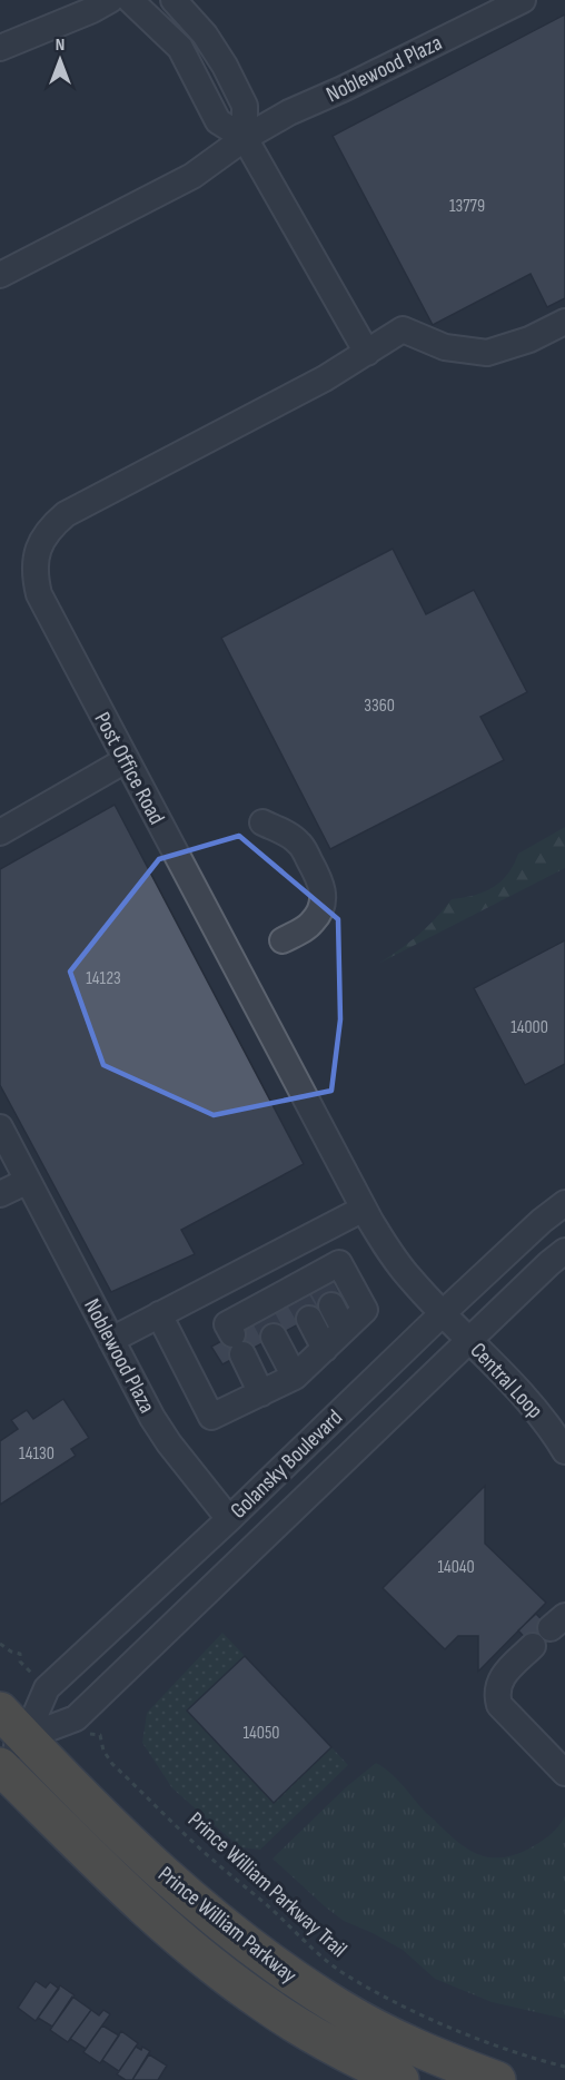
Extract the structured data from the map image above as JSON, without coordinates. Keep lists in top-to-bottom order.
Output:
{
  "streets": {
    "highway": ["Prince William Parkway"],
    "street": [
      "Noblewood Plaza",
      "Post Office Road",
      "Central Loop",
      "Golansky Boulevard"
    ],
    "path": ["Prince William Parkway Trail"]
  },
  "crossings": [
    ["Noblewood Plaza", "Golansky Boulevard"],
    ["Post Office Road", "Central Loop"],
    ["Post Office Road", "Golansky Boulevard"],
    ["Central Loop", "Golansky Boulevard"],
    ["Golansky Boulevard", "Prince William Parkway"]
  ],
  "house_numbers": [
    "13779",
    "3360",
    "14123",
    "14000",
    "14130",
    "14040",
    "14050"
  ],
  "north": "top"
}
